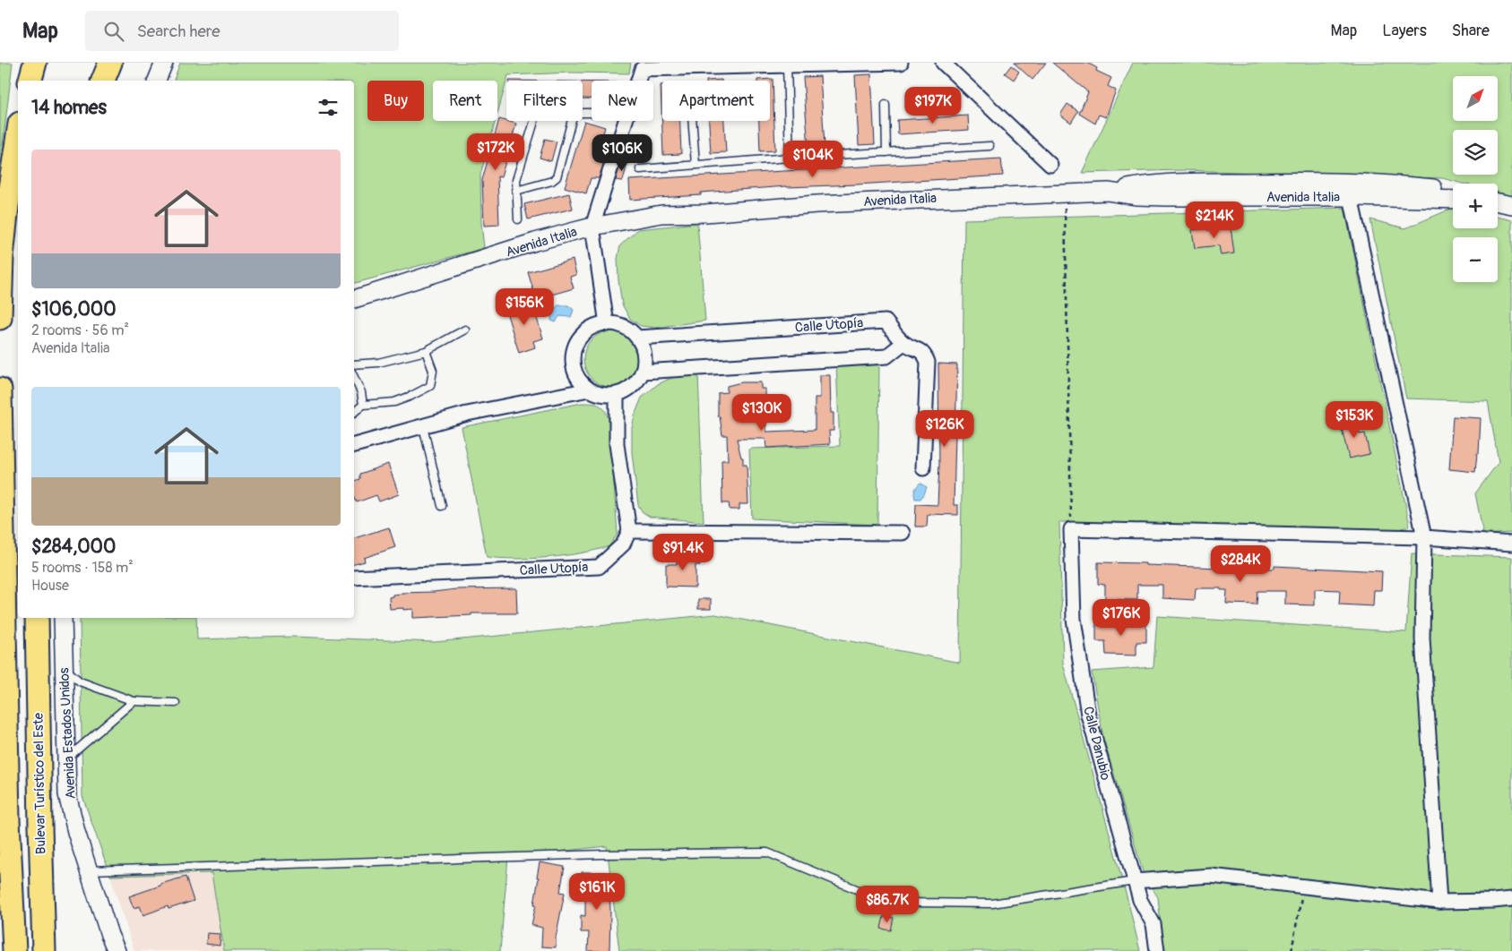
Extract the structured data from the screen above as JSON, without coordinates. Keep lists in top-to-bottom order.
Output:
{
  "streets": {
    "highway": ["Bulevar Turístico del Este"],
    "street": [
      "Avenida Italia",
      "Calle Utopía",
      "Avenida Estados Unidos",
      "Calle Danubio"
    ]
  },
  "north": "top right",
  "page": {
    "header": "Map",
    "search": "Search here",
    "nav": ["Map", "Layers", "Share"],
    "map_buttons": ["+", "−"],
    "chip": [
      "Buy",
      "Rent",
      "Filters",
      "New",
      "Apartment"
    ],
    "heading": "14 homes",
    "price": [
      "$197K",
      "$172K",
      "$106K",
      "$104K",
      "$214K",
      "$156K",
      "$130K",
      "$153K",
      "$126K",
      "$91.4K",
      "$284K",
      "$176K",
      "$161K",
      "$86.7K"
    ],
    "list": [
      {
        "name": "$106,000",
        "note": "2 rooms · 56 m² · Avenida Italia"
      },
      {
        "name": "$284,000",
        "note": "5 rooms · 158 m² · House"
      }
    ]
  }
}
